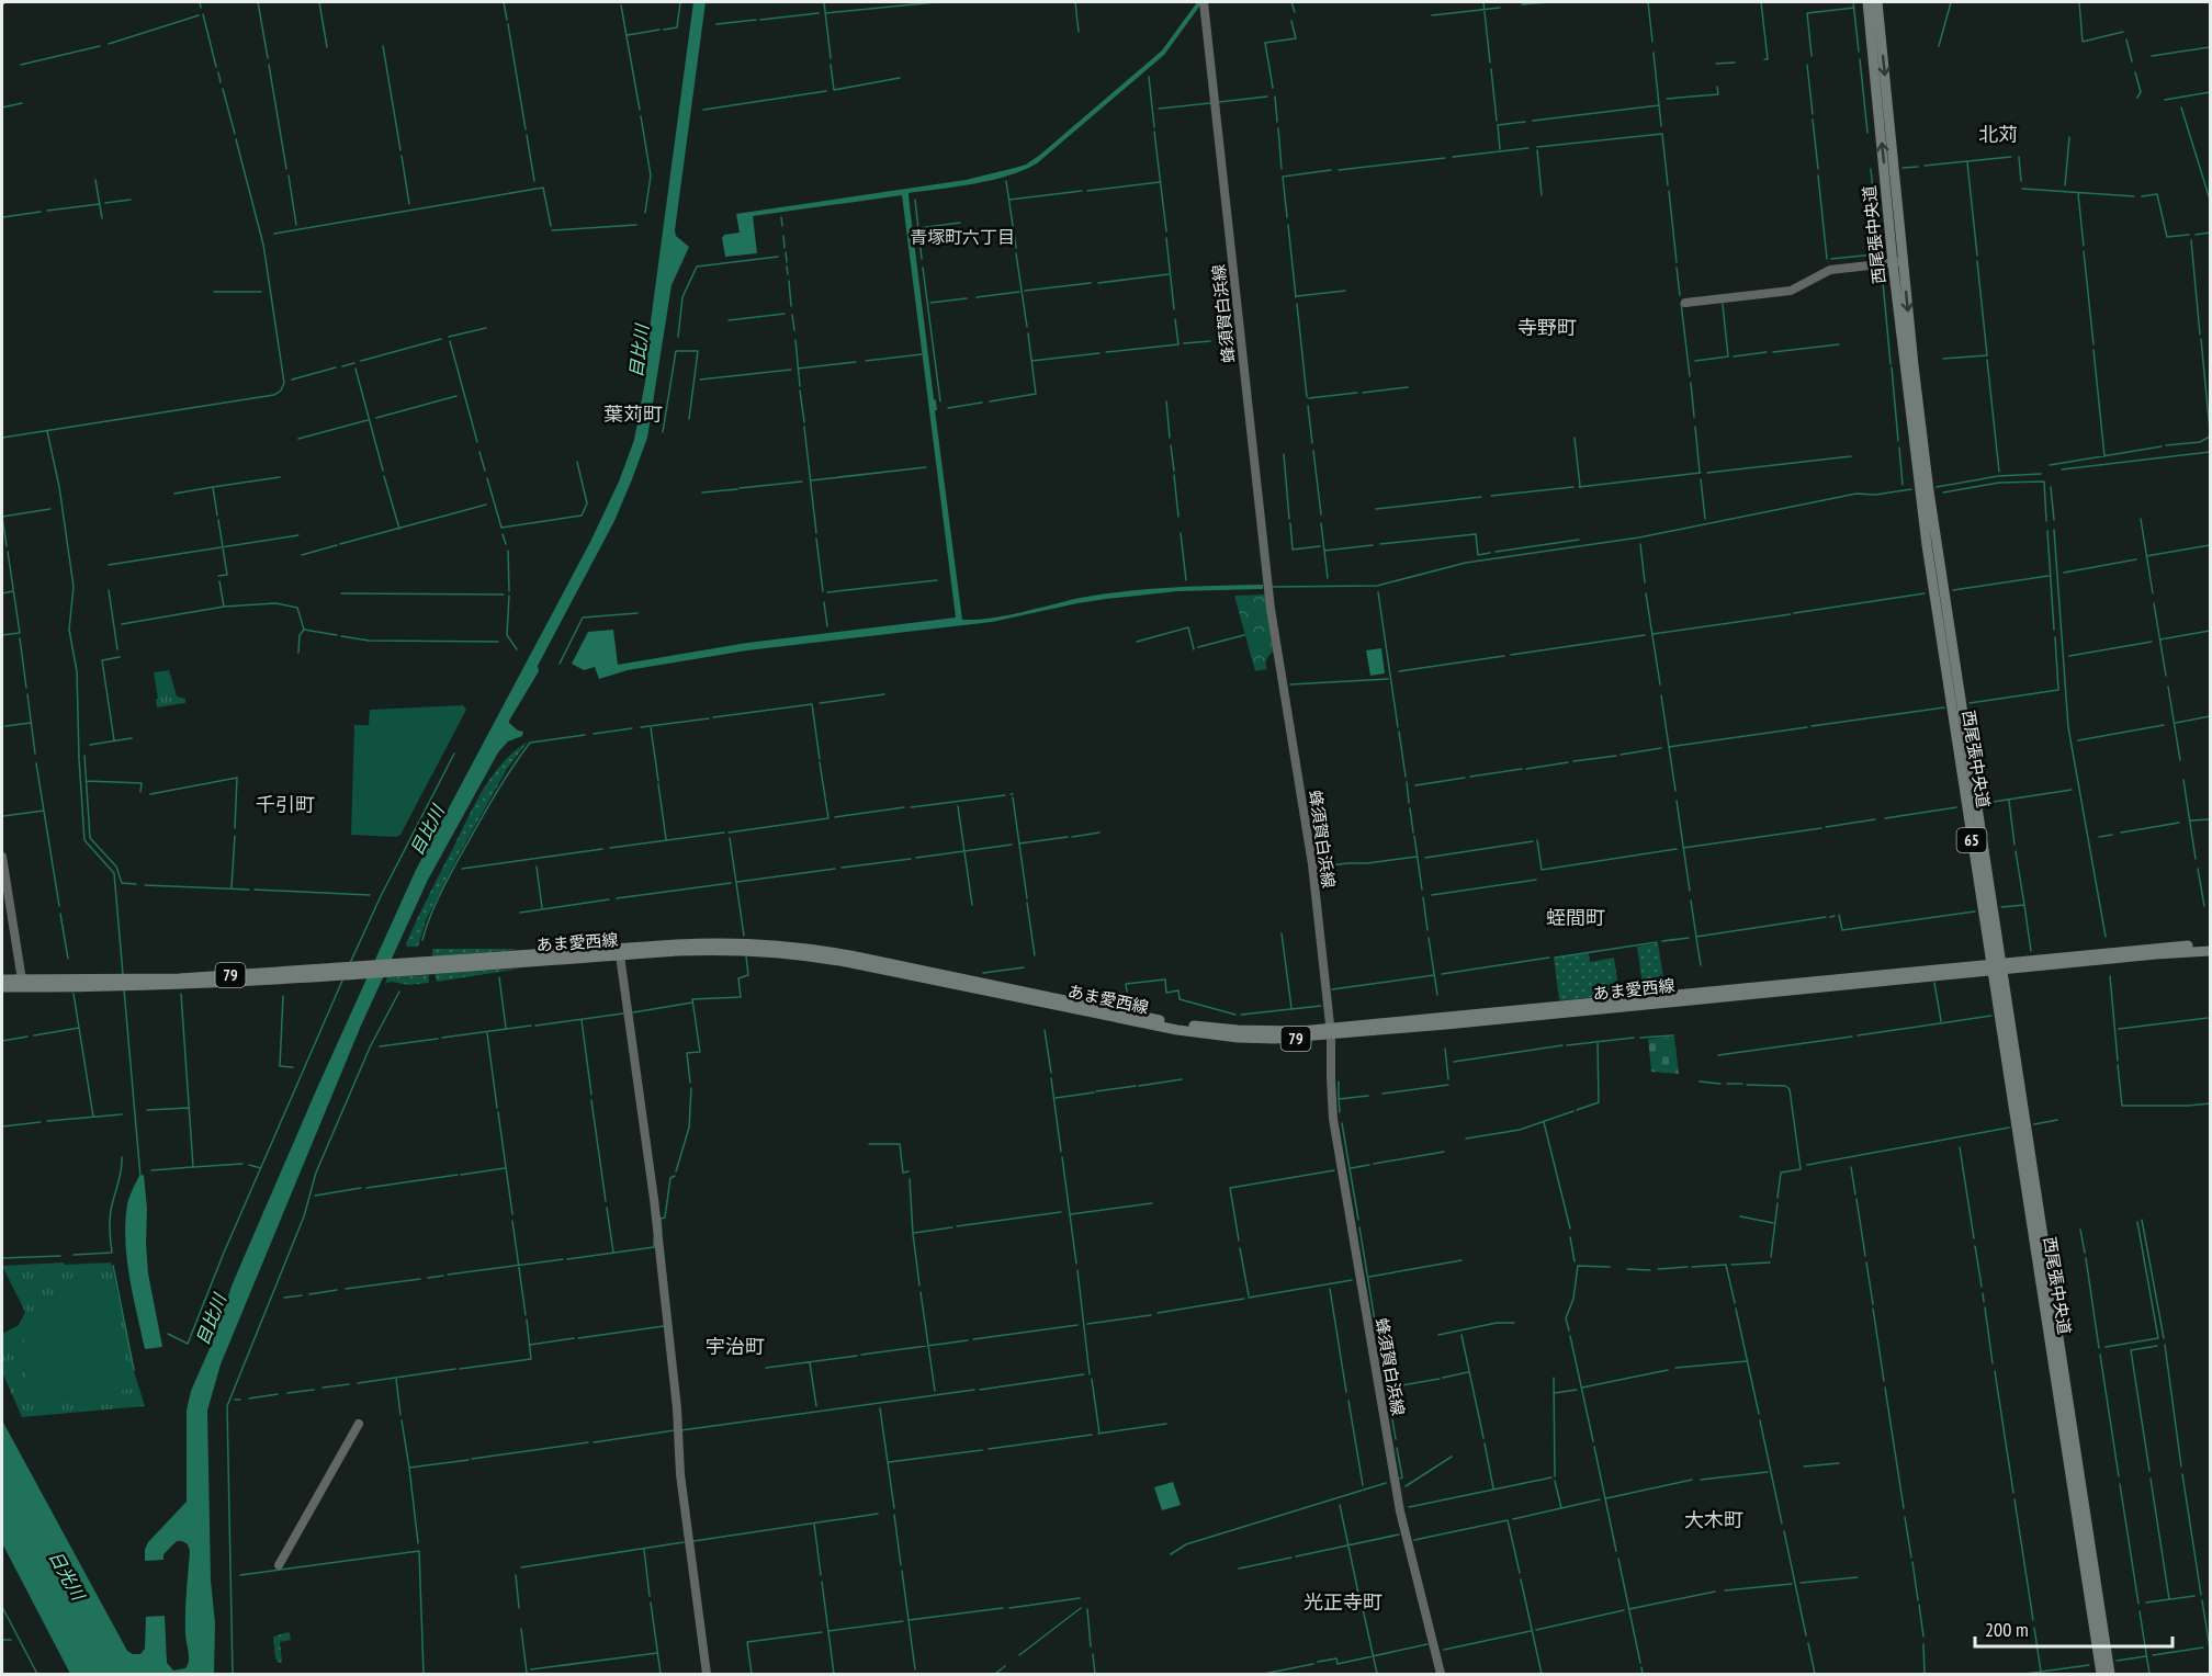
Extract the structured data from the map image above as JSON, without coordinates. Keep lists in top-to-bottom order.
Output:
{
  "streets": {
    "main road": [
      "西尾張中央道",
      "蜂須賀白浜線",
      "65",
      "あま愛西線",
      "79"
    ]
  },
  "crossings": [
    ["西尾張中央道", "あま愛西線"],
    ["蜂須賀白浜線", "あま愛西線"]
  ],
  "districts": [
    "北苅",
    "青塚町六丁目",
    "寺野町",
    "葉苅町",
    "千引町",
    "蛭間町",
    "宇治町",
    "大木町",
    "光正寺町"
  ],
  "water": ["目比川", "日光川"],
  "scale_bar": "200 m"
}
